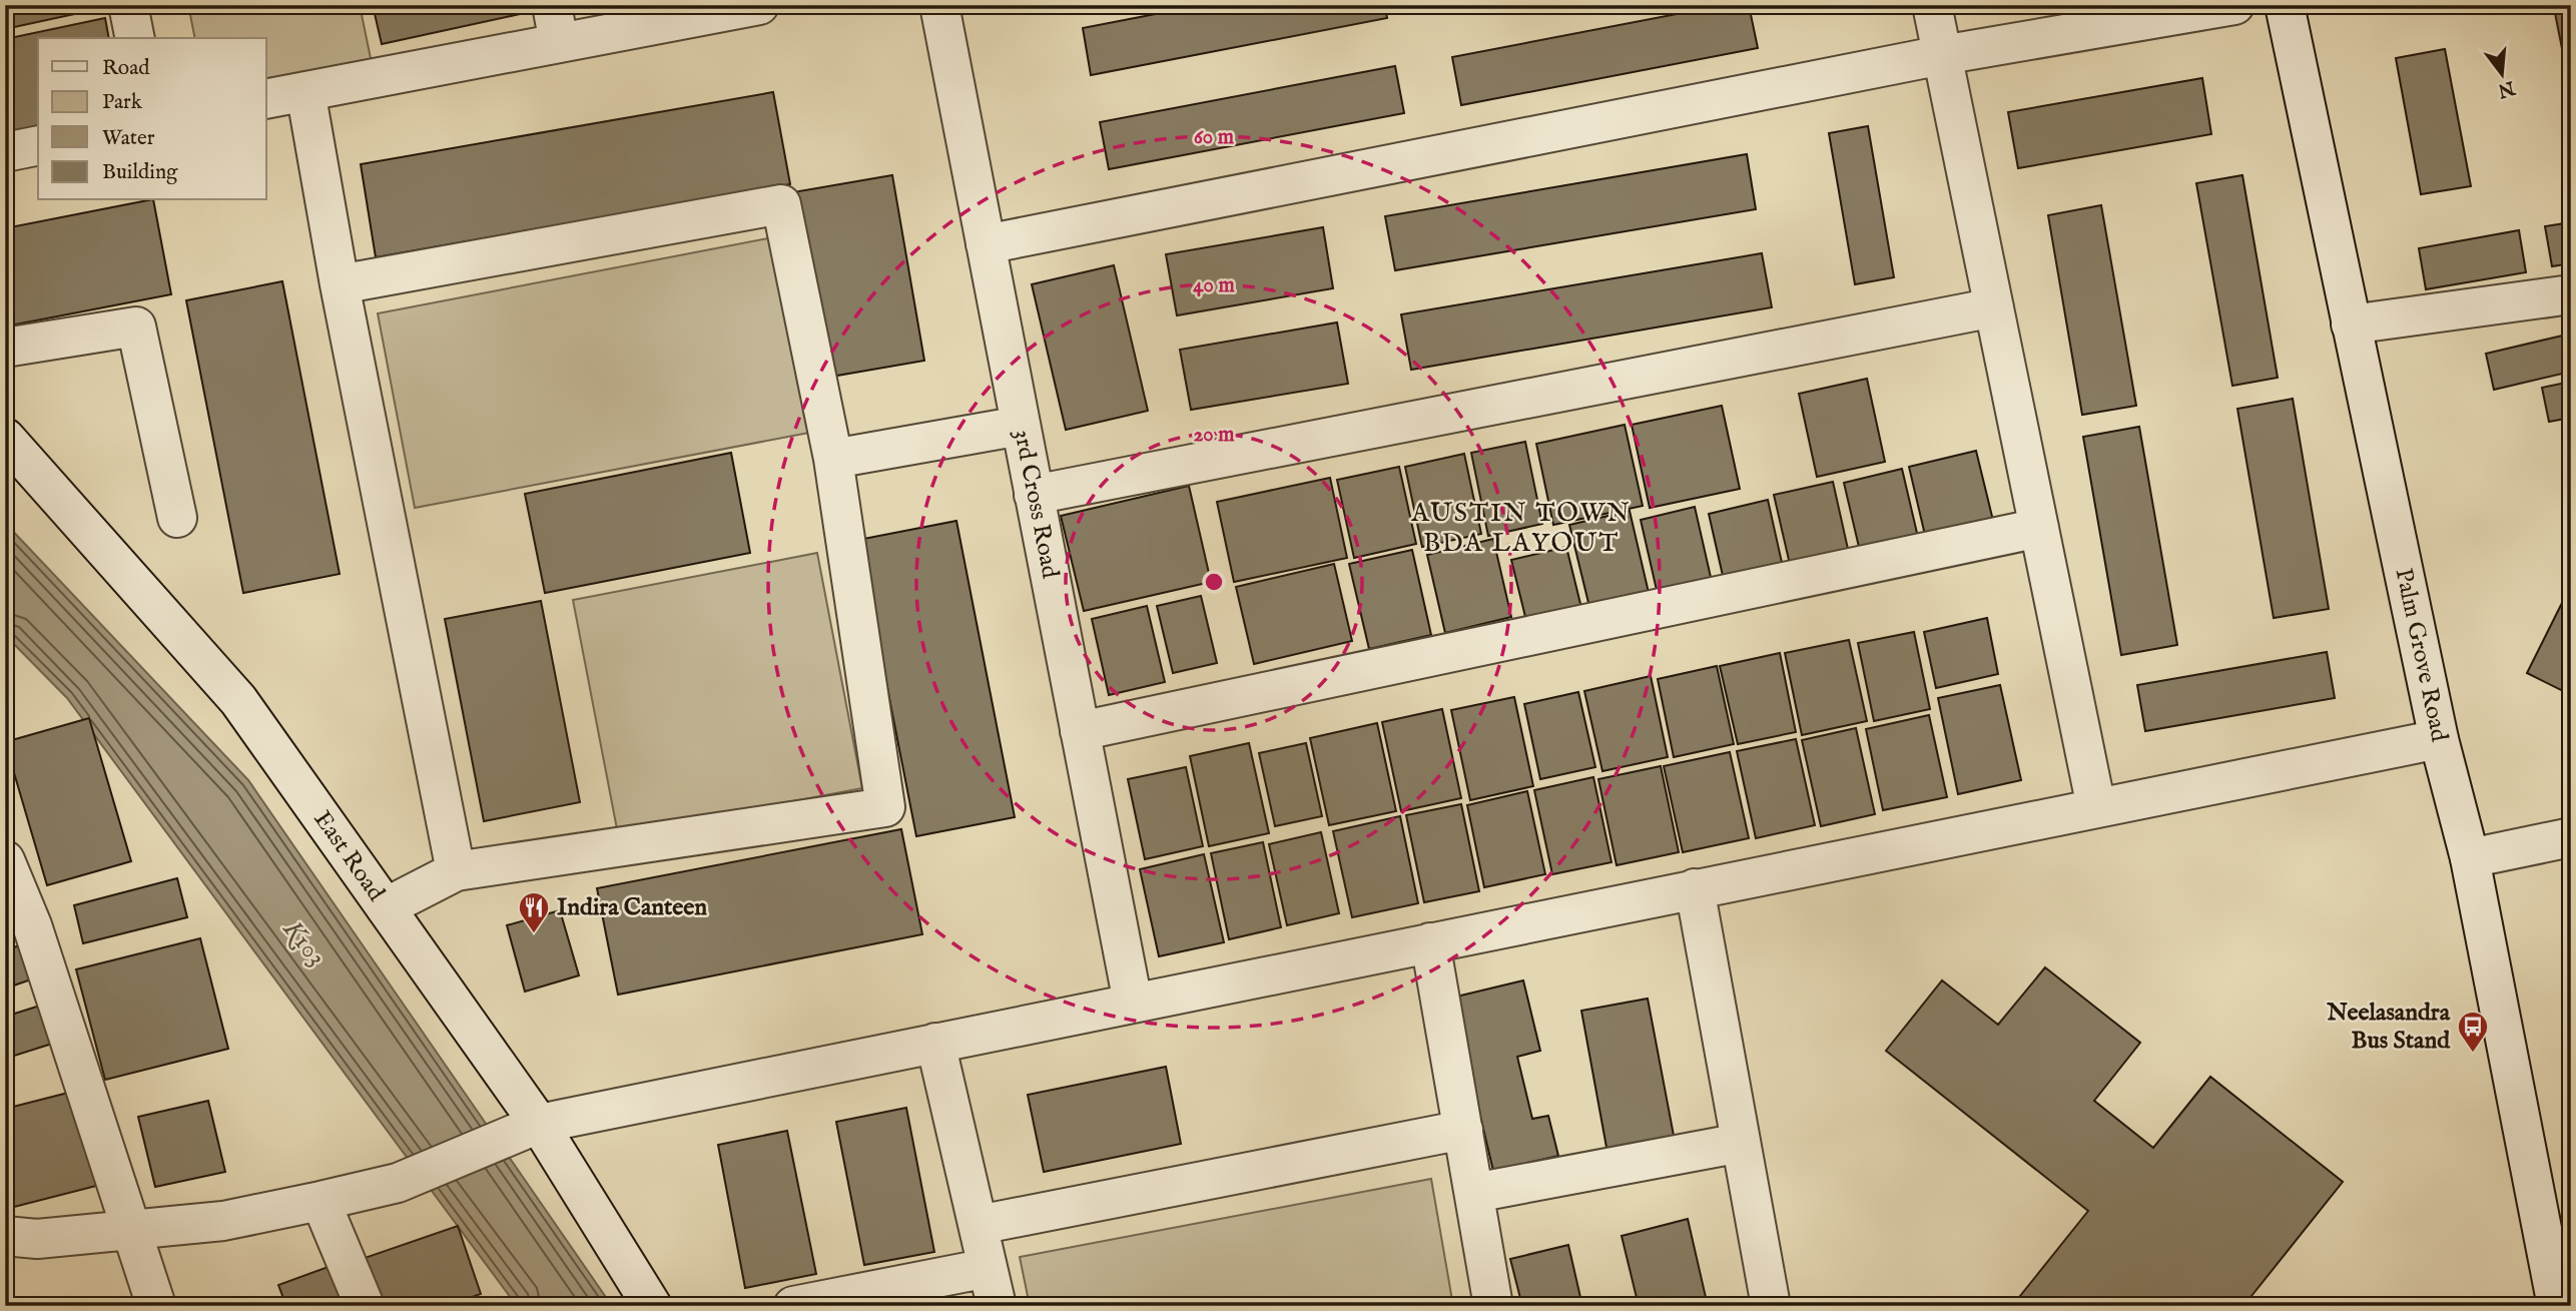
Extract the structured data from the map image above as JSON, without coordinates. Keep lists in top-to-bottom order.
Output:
{
  "streets": {
    "street": ["3rd Cross Road", "Palm Grove Road", "East Road"]
  },
  "districts": ["AUSTIN TOWN BDA LAYOUT"],
  "water": ["K103"],
  "places": {
    "restaurant": ["Indira Canteen"],
    "bus stop": ["Neelasandra Bus Stand"]
  },
  "legend": [
    "Road",
    "Park",
    "Water",
    "Building"
  ],
  "north": "bottom",
  "rings": ["60 m", "40 m", "20 m"]
}
